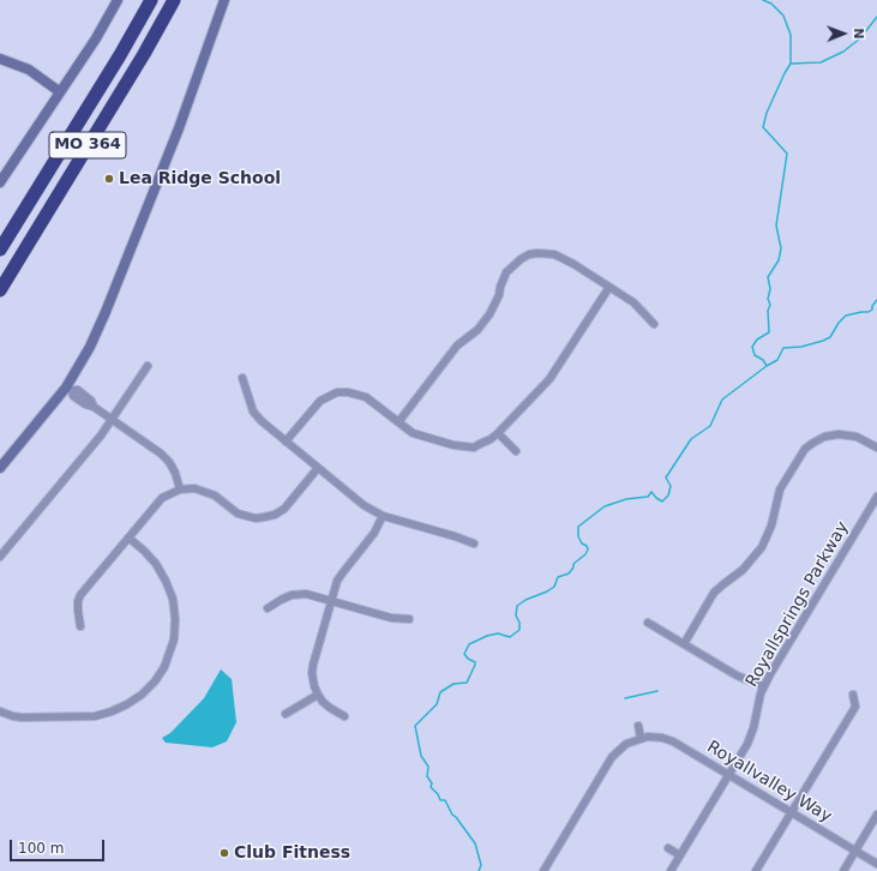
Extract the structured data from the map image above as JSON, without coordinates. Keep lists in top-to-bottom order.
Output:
{
  "streets": {
    "highway": ["MO 364"],
    "street": ["Royallsprings Parkway", "Royallvalley Way"]
  },
  "crossings": [
    ["Royallsprings Parkway", "Royallvalley Way"]
  ],
  "places": ["Lea Ridge School", "Club Fitness"],
  "scale_bar": "100 m",
  "north": "right"
}
